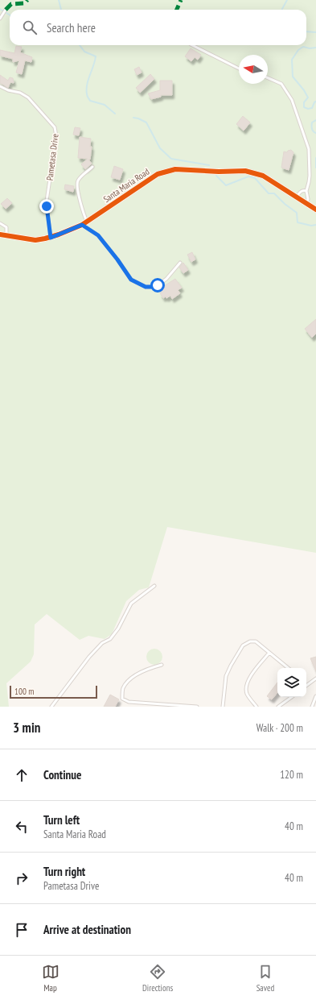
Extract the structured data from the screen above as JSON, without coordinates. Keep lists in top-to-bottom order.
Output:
{
  "streets": {
    "street": ["Santa Maria Road"],
    "lane": ["Pametasa Drive"]
  },
  "crossings": [
    ["Pametasa Drive", "Santa Maria Road"]
  ],
  "scale_bar": "100 m",
  "north": "left",
  "page": {
    "search": "Search here",
    "scale": "100 m",
    "heading": ["3 min", "Walk · 200 m"],
    "list": [
      ["Continue", "120 m"],
      ["Turn left", "Santa Maria Road", "40 m"],
      ["Turn right", "Pametasa Drive", "40 m"],
      "Arrive at destination"
    ],
    "nav": ["Map", "Directions", "Saved"]
  }
}
